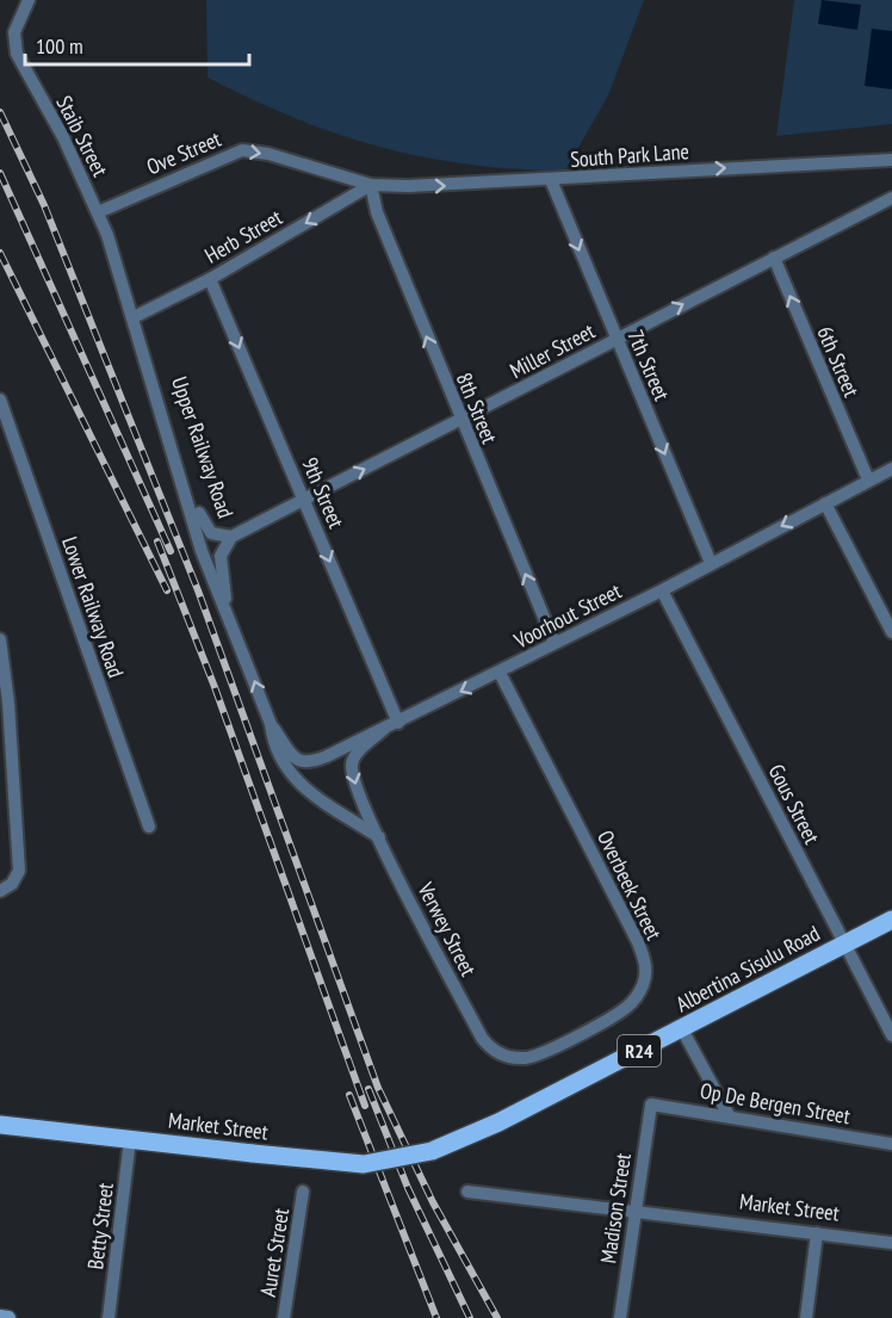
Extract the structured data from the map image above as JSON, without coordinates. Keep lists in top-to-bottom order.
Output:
{
  "streets": {
    "main road": ["Albertina Sisulu Road", "R24", "Market Street"],
    "street": [
      "Staib Street",
      "Ove Street",
      "South Park Lane",
      "Herb Street",
      "Miller Street",
      "6th Street",
      "7th Street",
      "8th Street",
      "Upper Railway Road",
      "9th Street",
      "Lower Railway Road",
      "Voorhout Street",
      "Gous Street",
      "Overbeek Street",
      "Verwey Street",
      "Op De Bergen Street",
      "Madison Street",
      "Betty Street",
      "Auret Street"
    ]
  },
  "crossings": [
    ["Staib Street", "Ove Street"],
    ["Staib Street", "Upper Railway Road"],
    ["Ove Street", "South Park Lane"],
    ["Ove Street", "Herb Street"],
    ["Ove Street", "8th Street"],
    ["Ove Street", "Upper Railway Road"],
    ["South Park Lane", "Herb Street"],
    ["South Park Lane", "7th Street"],
    ["South Park Lane", "8th Street"],
    ["Herb Street", "8th Street"],
    ["Herb Street", "Upper Railway Road"],
    ["Herb Street", "9th Street"],
    ["Miller Street", "6th Street"],
    ["Miller Street", "7th Street"],
    ["Miller Street", "8th Street"],
    ["Miller Street", "Upper Railway Road"],
    ["Miller Street", "9th Street"],
    ["6th Street", "Voorhout Street"],
    ["7th Street", "Voorhout Street"],
    ["8th Street", "Voorhout Street"],
    ["Upper Railway Road", "Voorhout Street"],
    ["Upper Railway Road", "Verwey Street"],
    ["9th Street", "Voorhout Street"],
    ["Voorhout Street", "Gous Street"],
    ["Voorhout Street", "Overbeek Street"],
    ["Voorhout Street", "Verwey Street"],
    ["Gous Street", "Albertina Sisulu Road"],
    ["Overbeek Street", "Verwey Street"],
    ["Albertina Sisulu Road", "Market Street"],
    ["Op De Bergen Street", "Madison Street"],
    ["Market Street", "Madison Street"],
    ["Market Street", "Betty Street"]
  ],
  "one_way": [
    "Ove Street",
    "South Park Lane",
    "Herb Street",
    "Miller Street",
    "6th Street",
    "7th Street",
    "8th Street",
    "9th Street"
  ],
  "scale_bar": "100 m"
}
